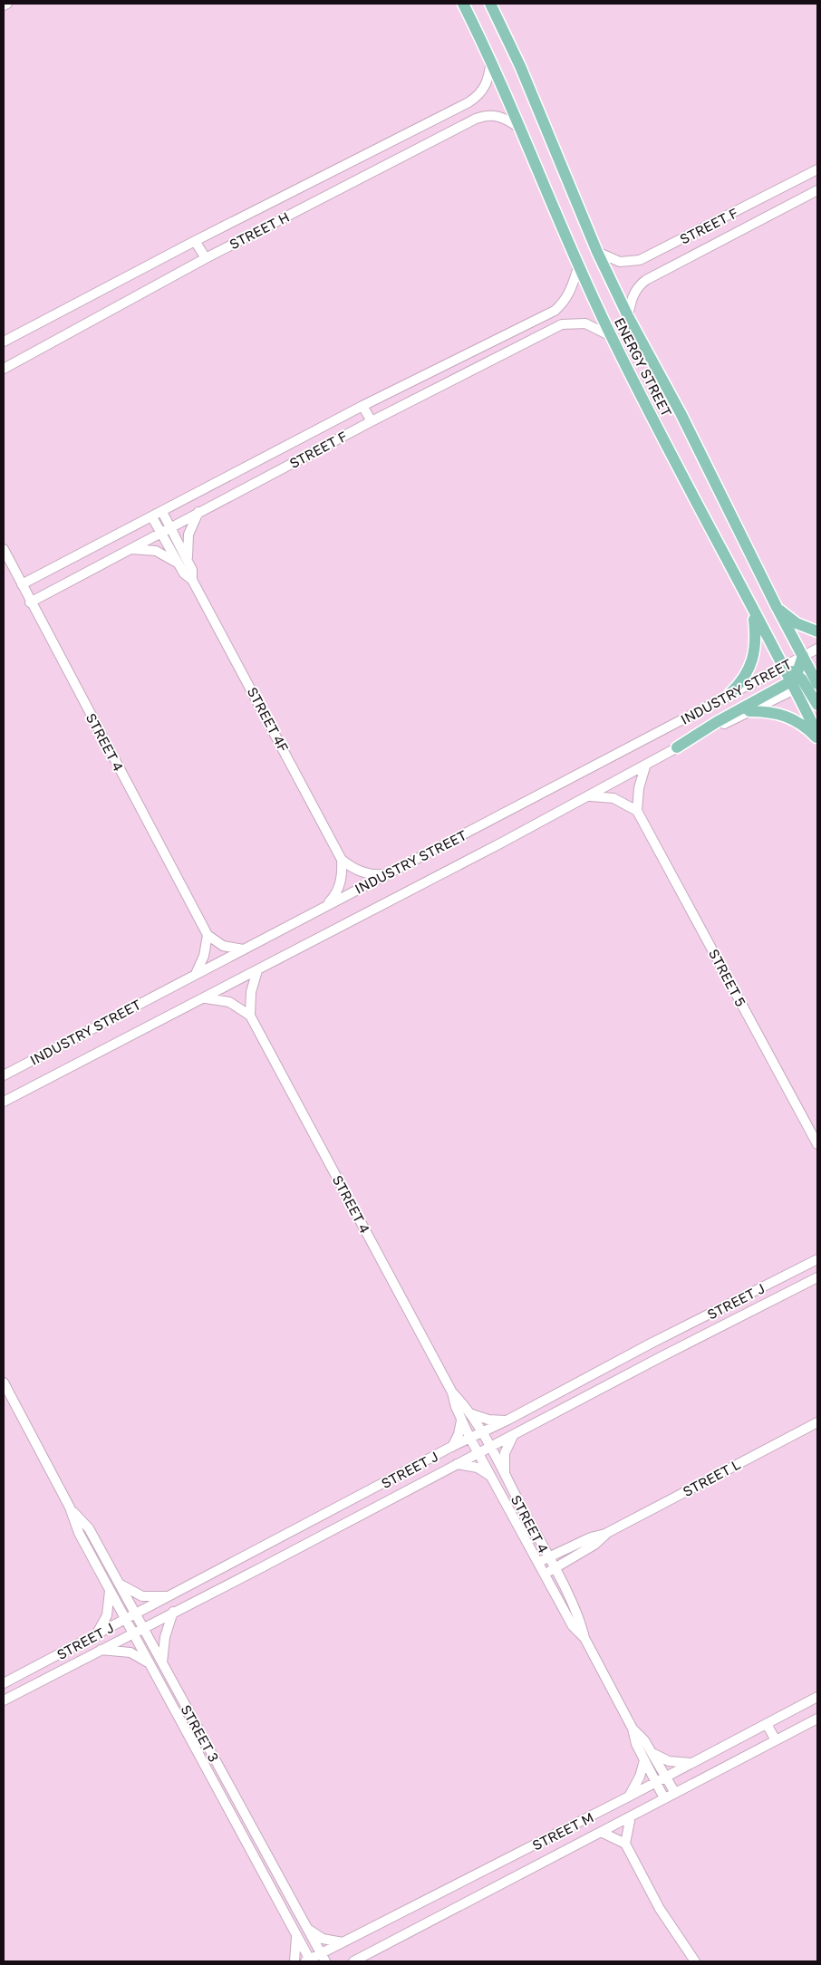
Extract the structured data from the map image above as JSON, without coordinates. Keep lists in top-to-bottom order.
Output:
{
  "streets": {
    "main road": ["ENERGY STREET"],
    "street": [
      "STREET F",
      "STREET H",
      "INDUSTRY STREET",
      "STREET 4F",
      "STREET 4",
      "STREET 5",
      "STREET J",
      "STREET L",
      "STREET 3",
      "STREET M"
    ]
  },
  "crossings": [
    ["STREET F", "ENERGY STREET"],
    ["STREET F", "STREET 4F"],
    ["STREET F", "STREET 4"],
    ["STREET H", "ENERGY STREET"],
    ["ENERGY STREET", "INDUSTRY STREET"],
    ["INDUSTRY STREET", "STREET 4F"],
    ["INDUSTRY STREET", "STREET 4"],
    ["STREET 4", "STREET J"],
    ["STREET 4", "STREET L"],
    ["STREET 4", "STREET M"],
    ["STREET J", "STREET 3"],
    ["STREET 3", "STREET M"]
  ]
}
